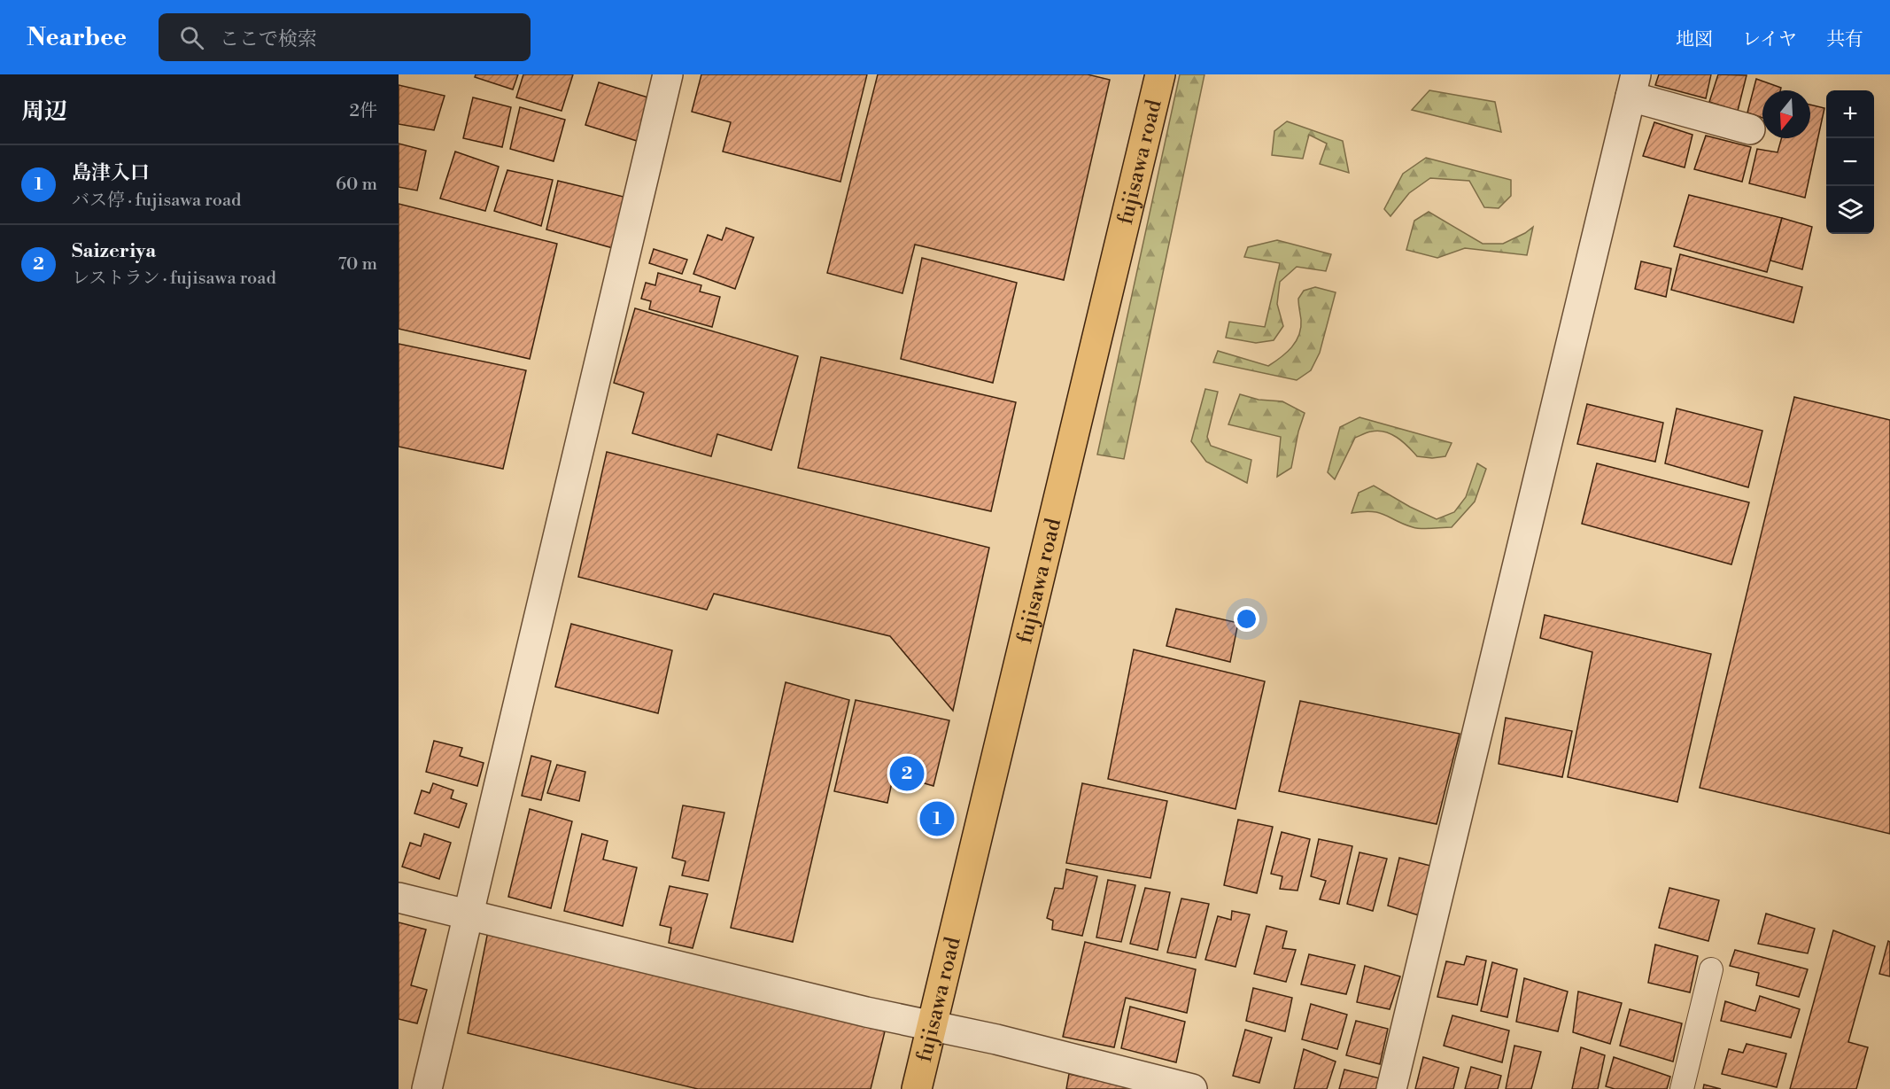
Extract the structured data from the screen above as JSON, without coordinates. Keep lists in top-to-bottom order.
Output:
{
  "streets": {
    "highway": ["fujisawa road"]
  },
  "north": "bottom",
  "page": {
    "header": "Nearbee",
    "search": "ここで検索",
    "nav": ["地図", "レイヤ", "共有"],
    "heading": ["周辺", "2件"],
    "map_buttons": ["+", "−"],
    "list": [
      {
        "mark": "1",
        "name": "島津入口",
        "note": "バス停 · fujisawa road",
        "value": "60 m"
      },
      {
        "mark": "2",
        "name": "Saizeriya",
        "note": "レストラン · fujisawa road",
        "value": "70 m"
      }
    ],
    "pins": ["2", "1"]
  }
}
